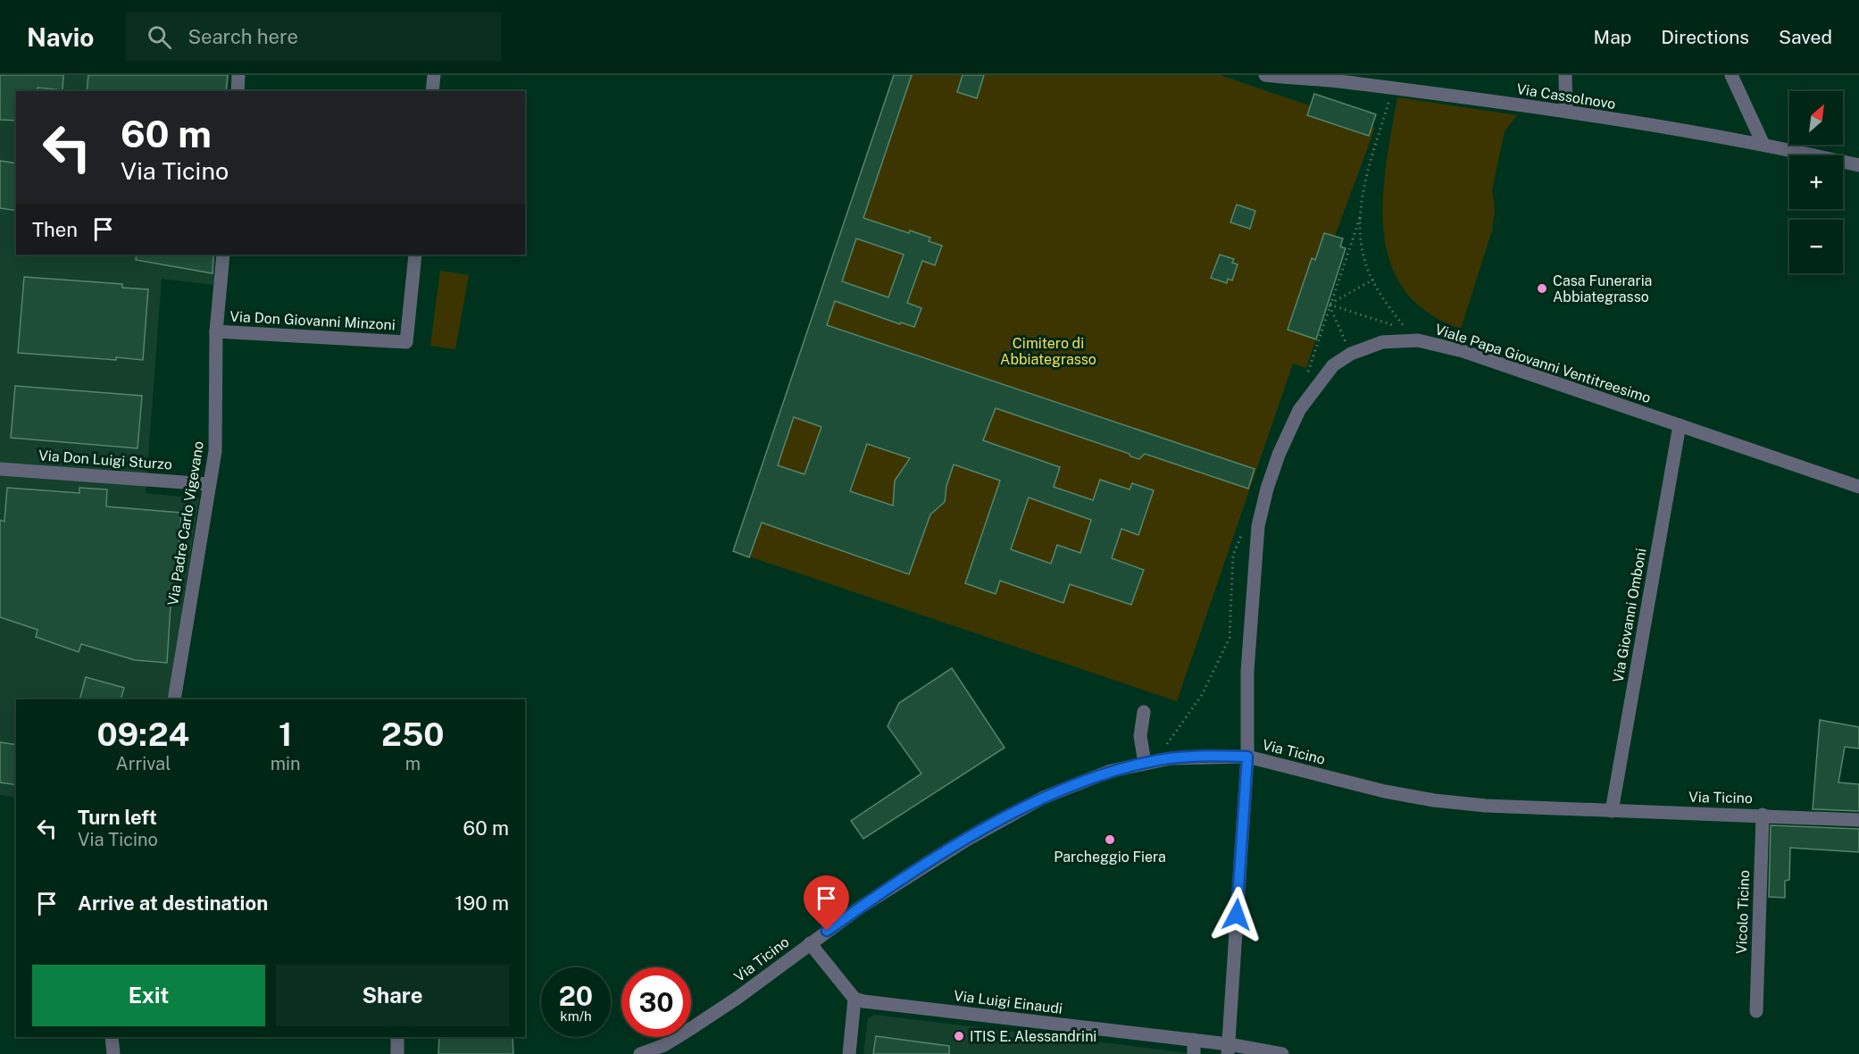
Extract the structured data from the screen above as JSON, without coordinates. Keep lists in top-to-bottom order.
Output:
{
  "streets": {
    "street": [
      "Via Cassolnovo",
      "Via Don Giovanni Minzoni",
      "Viale Papa Giovanni Ventitreesimo",
      "Via Don Luigi Sturzo",
      "Via Padre Carlo Vigevano",
      "Via Giovanni Omboni",
      "Via Ticino",
      "Vicolo Ticino",
      "Via Luigi Einaudi"
    ]
  },
  "crossings": [
    ["Via Don Giovanni Minzoni", "Via Padre Carlo Vigevano"],
    ["Viale Papa Giovanni Ventitreesimo", "Via Giovanni Omboni"],
    ["Viale Papa Giovanni Ventitreesimo", "Via Ticino"],
    ["Viale Papa Giovanni Ventitreesimo", "Via Luigi Einaudi"],
    ["Via Don Luigi Sturzo", "Via Padre Carlo Vigevano"],
    ["Via Giovanni Omboni", "Via Ticino"],
    ["Via Ticino", "Vicolo Ticino"]
  ],
  "parks": ["Cimitero di Abbiategrasso"],
  "places": ["Casa Funeraria Abbiategrasso", "Parcheggio Fiera", "ITIS E. Alessandrini"],
  "north": "top right",
  "page": {
    "header": "Navio",
    "search": "Search here",
    "nav": ["Map", "Directions", "Saved"],
    "map_buttons": ["+", "−"],
    "turn": ["60 m", "Via Ticino"],
    "then": "Then",
    "eta": [
      "09:24",
      "Arrival",
      "1",
      "min",
      "250",
      "m"
    ],
    "list": [
      {
        "name": "Turn left",
        "note": "Via Ticino",
        "value": "60 m"
      },
      {
        "name": "Arrive at destination",
        "value": "190 m"
      }
    ],
    "buttons": ["Exit", "Share"],
    "speed": "20 km/h",
    "limit": "30"
  }
}
